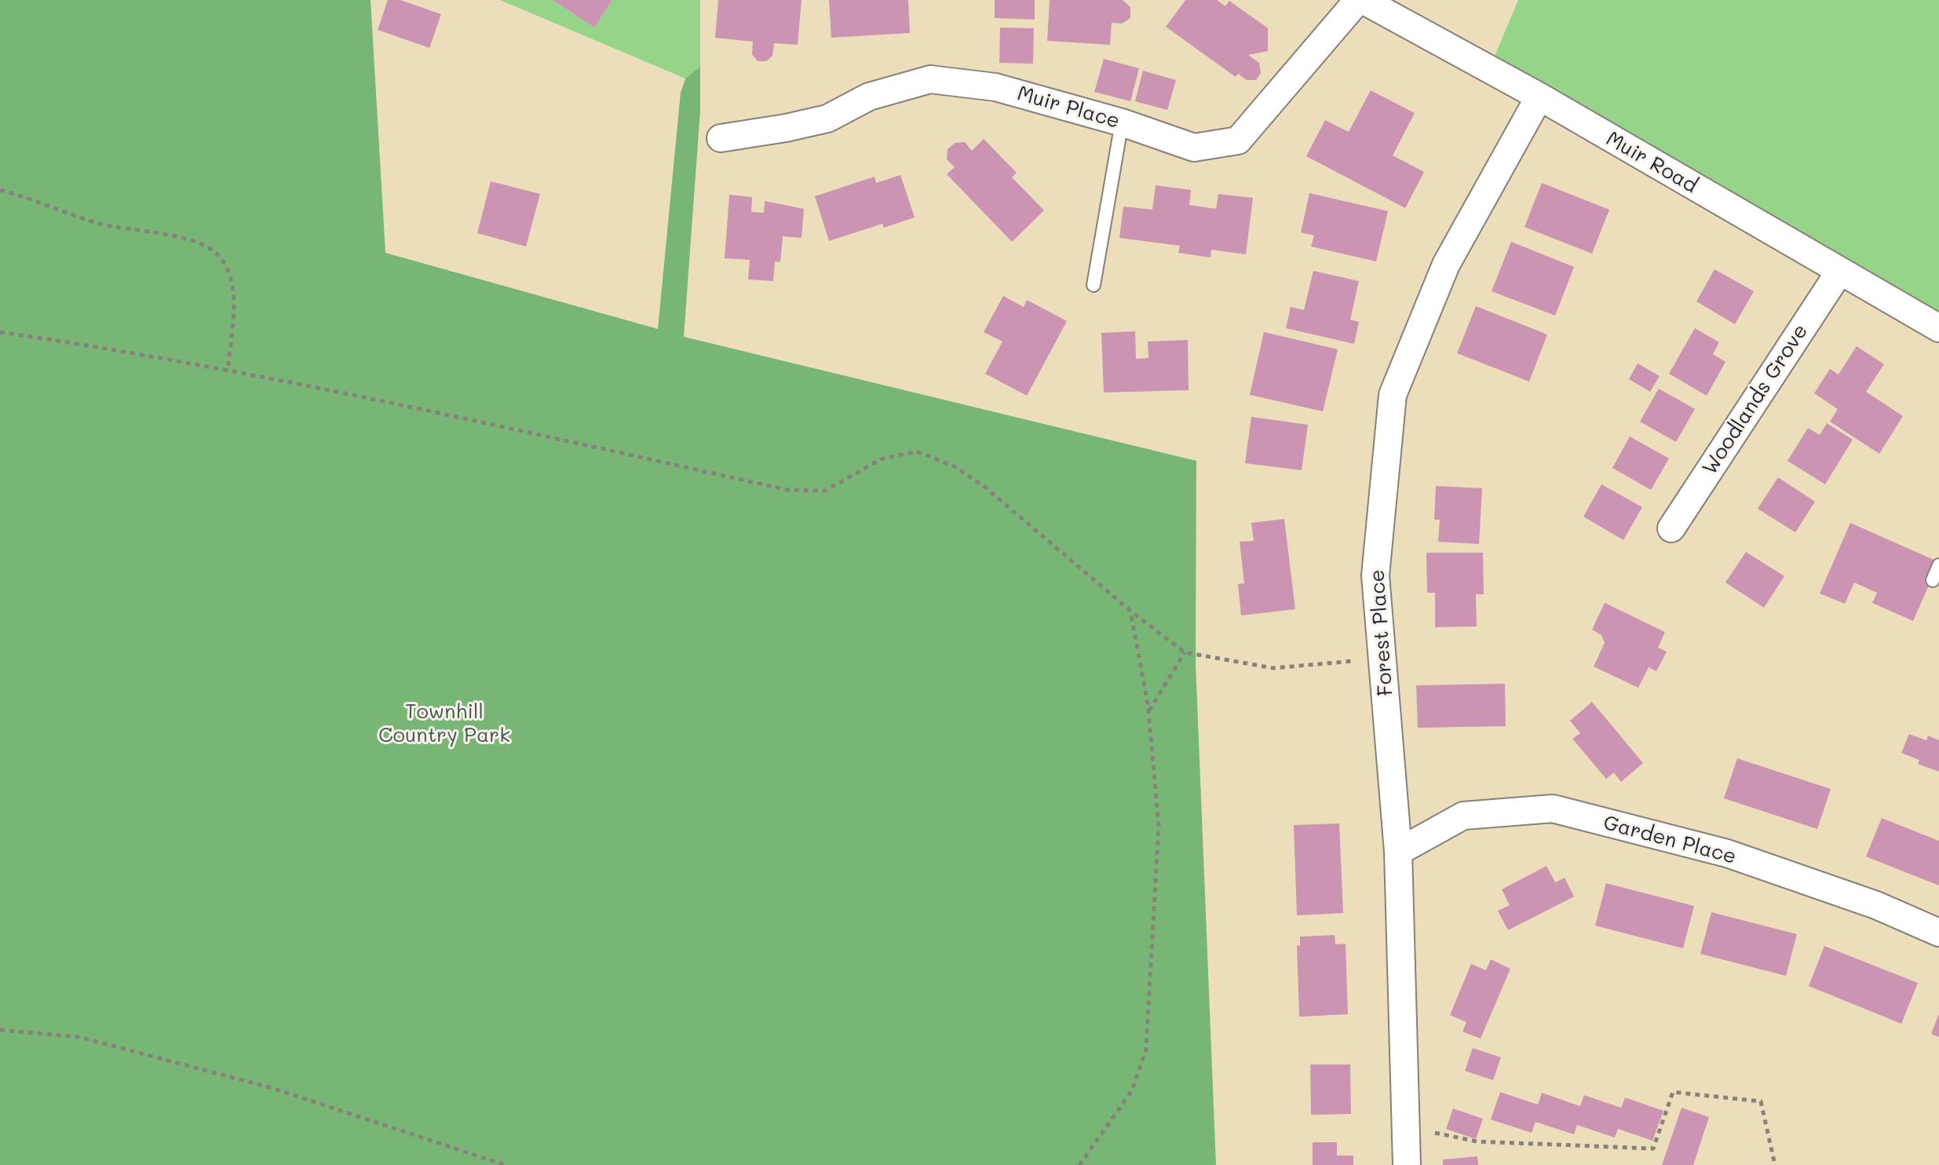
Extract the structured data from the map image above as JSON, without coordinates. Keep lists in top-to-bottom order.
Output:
{
  "streets": {
    "street": [
      "Muir Place",
      "Muir Road",
      "Woodlands Grove",
      "Forest Place",
      "Garden Place"
    ]
  },
  "crossings": [
    ["Muir Place", "Muir Road"],
    ["Muir Road", "Woodlands Grove"],
    ["Muir Road", "Forest Place"],
    ["Forest Place", "Garden Place"]
  ],
  "parks": ["Townhill Country Park"]
}
